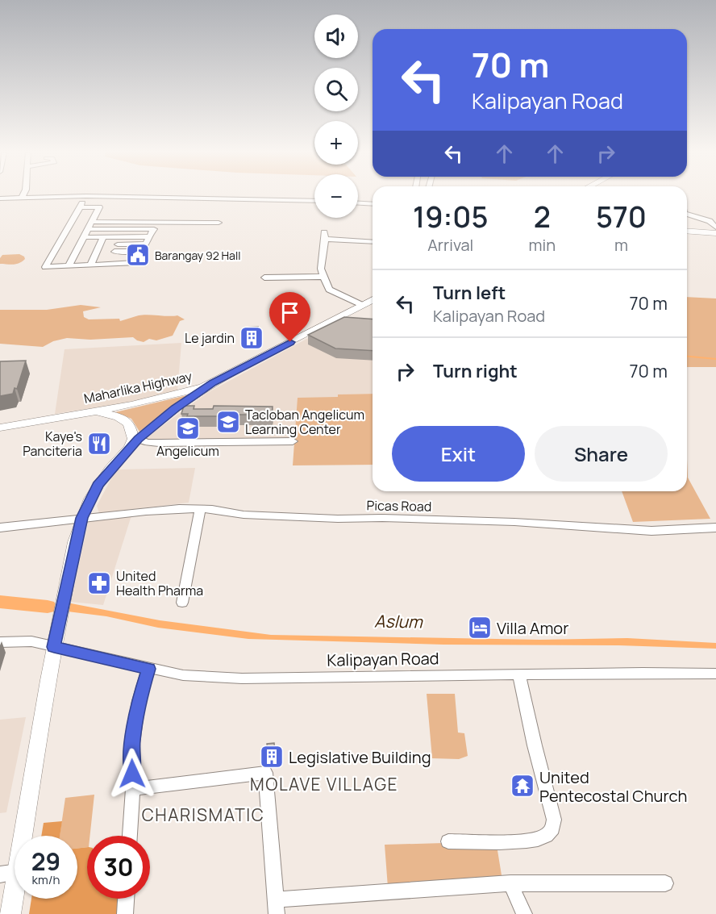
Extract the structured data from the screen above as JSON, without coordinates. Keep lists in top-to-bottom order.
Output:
{
  "streets": {
    "main road": ["Maharlika Highway"],
    "street": ["Picas Road", "Kalipayan Road"]
  },
  "districts": ["MOLAVE VILLAGE", "CHARISMATIC"],
  "water": ["Aslum"],
  "places": {
    "public building": ["Barangay 92 Hall"],
    "building": ["Le jardin", "Legislative Building"],
    "school or university": ["Tacloban Angelicum Learning Center", "Angelicum"],
    "restaurant": ["Kaye's Panciteria"],
    "pharmacy": ["United Health Pharma"],
    "hotel": ["Villa Amor"],
    "temple": ["United Pentecostal Church"]
  },
  "page": {
    "map_buttons": ["+", "−"],
    "turn": ["70 m", "Kalipayan Road"],
    "eta": [
      "19:05",
      "Arrival",
      "2",
      "min",
      "570",
      "m"
    ],
    "list": [
      {
        "name": "Turn left",
        "note": "Kalipayan Road",
        "value": "70 m"
      },
      {
        "name": "Turn right",
        "value": "70 m"
      }
    ],
    "buttons": ["Exit", "Share"],
    "speed": "29 km/h",
    "limit": "30"
  }
}
